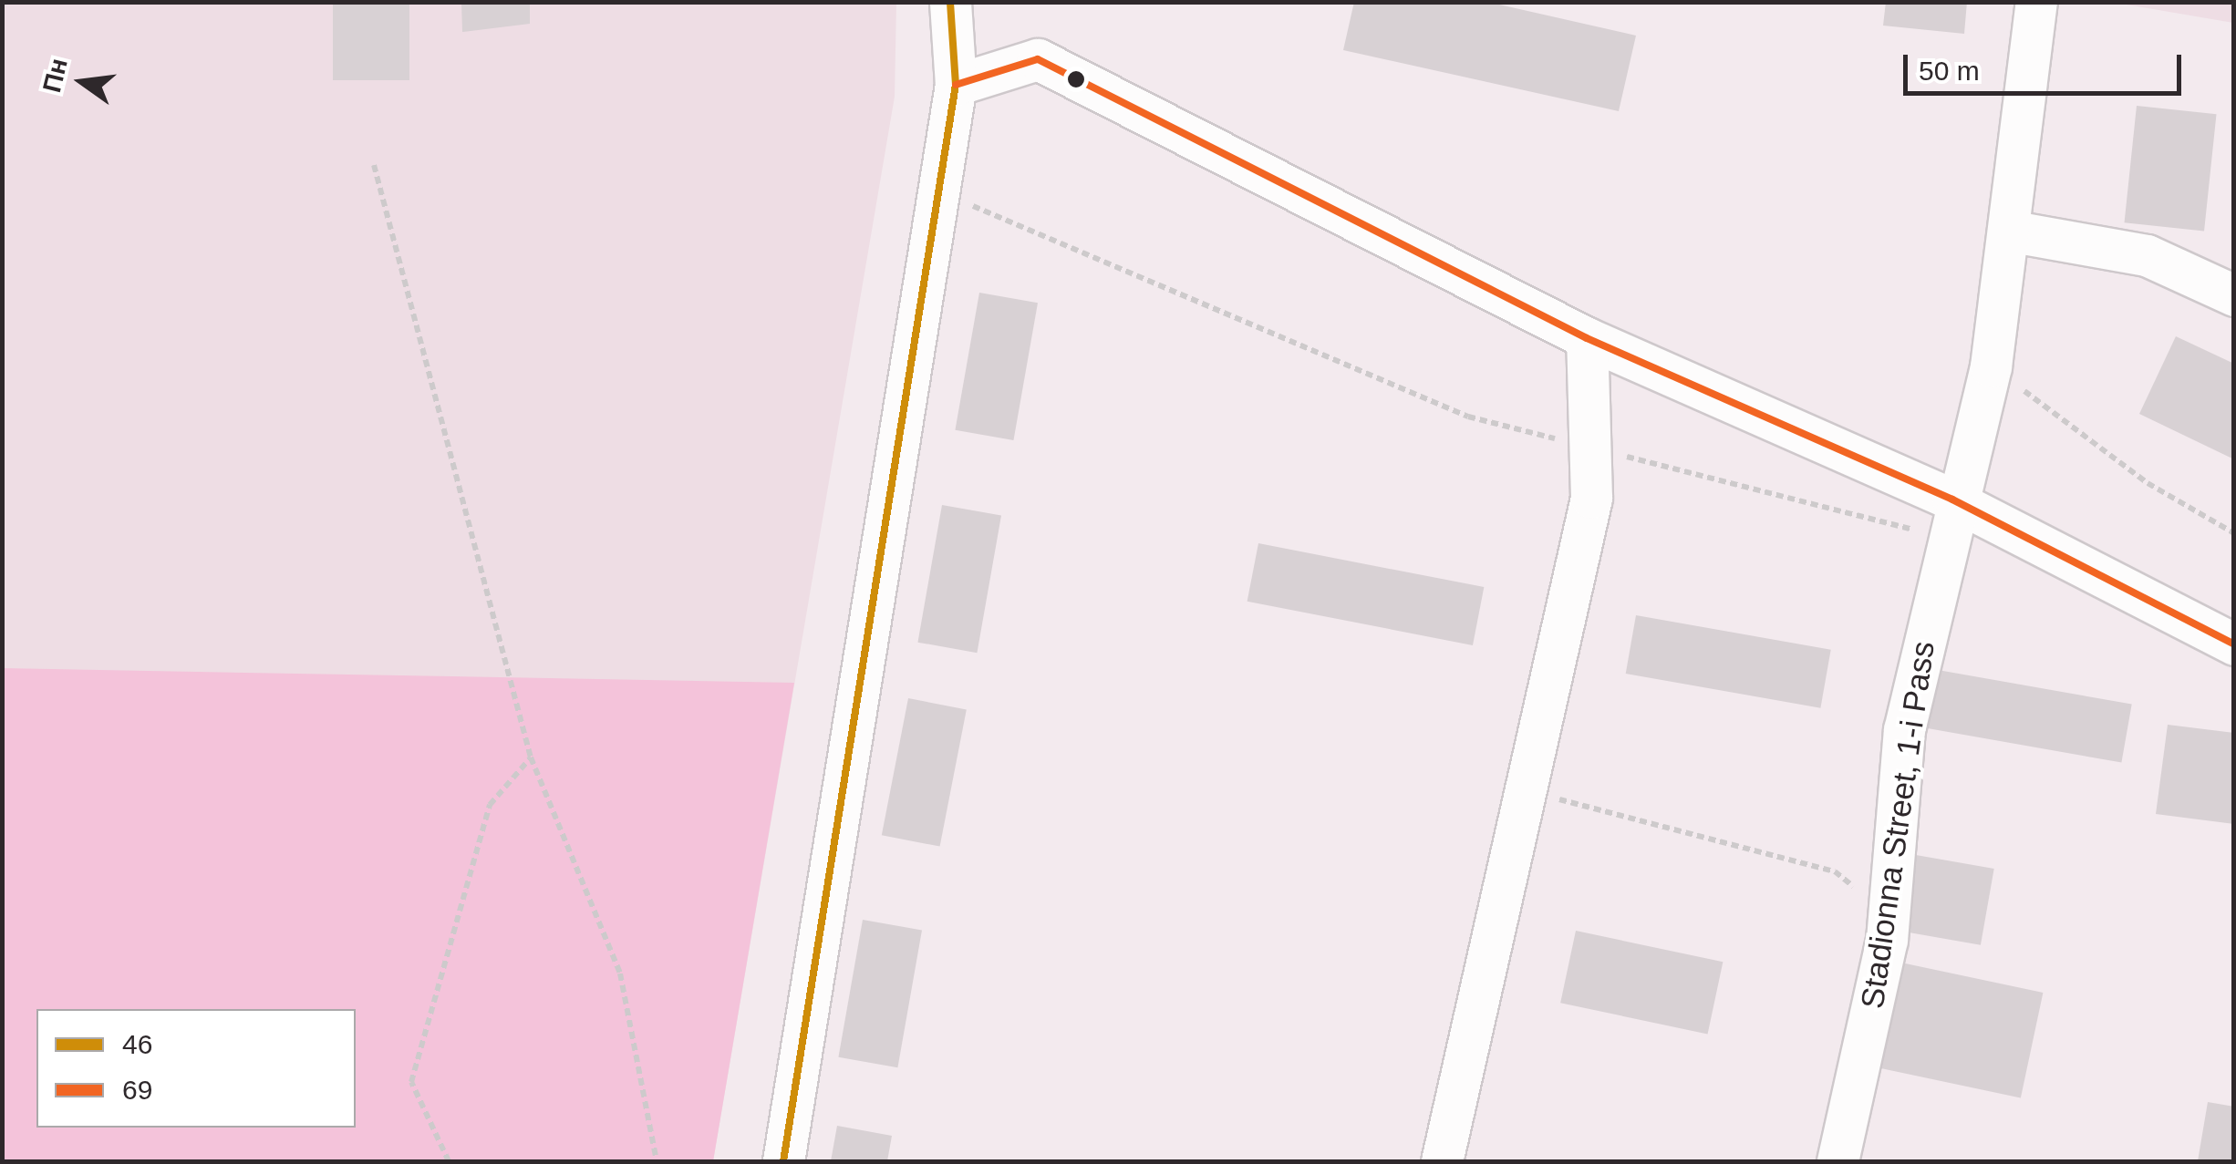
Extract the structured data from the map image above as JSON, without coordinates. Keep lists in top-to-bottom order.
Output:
{
  "streets": {
    "street": ["Stadionna Street, 1-i Pass"]
  },
  "lines": ["transit line 46", "transit line 69"],
  "legend": ["46", "69"],
  "scale_bar": "50 m",
  "north": "left"
}
